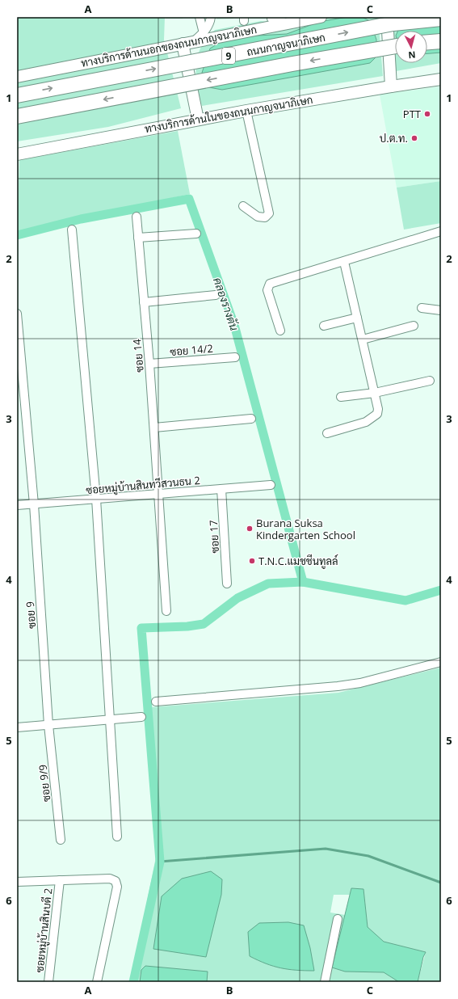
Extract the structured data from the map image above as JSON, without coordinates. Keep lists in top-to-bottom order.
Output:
{
  "streets": {
    "highway": ["ถนนกาญจนาภิเษก", "9"],
    "main road": ["ทางบริการด้านนอกของถนนกาญจนาภิเษก", "ทางบริการด้านในของถนนกาญจนาภิเษก"],
    "street": [
      "ซอย 14/2",
      "ซอย 14",
      "ซอยหมู่บ้านสินทวีสวนธน 2",
      "ซอย 17",
      "ซอย 9",
      "ซอย 9/9",
      "ซอยหมู่บ้านสินบดี 2"
    ]
  },
  "crossings": [
    ["ซอย 14/2", "ซอย 14"],
    ["ซอย 14", "ซอยหมู่บ้านสินทวีสวนธน 2"],
    ["ซอยหมู่บ้านสินทวีสวนธน 2", "ซอย 17"],
    ["ซอยหมู่บ้านสินทวีสวนธน 2", "ซอย 9"],
    ["ซอย 9", "ซอย 9/9"]
  ],
  "water": ["คลองรางตัน"],
  "places": [
    "PTT",
    "ป.ต.ท.",
    "Burana Suksa Kindergarten School",
    "T.N.C.แมชชีนทูลล์"
  ],
  "north": "bottom",
  "grid": {
    "columns": ["A", "B", "C"],
    "rows": [
      "1",
      "2",
      "3",
      "4",
      "5",
      "6"
    ]
  }
}
